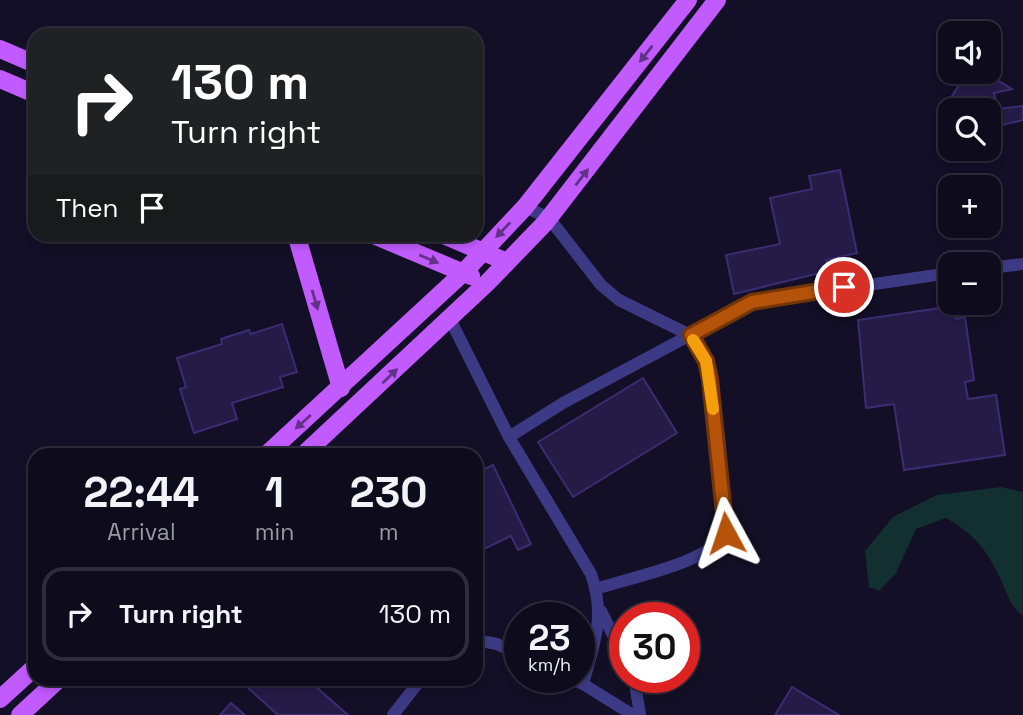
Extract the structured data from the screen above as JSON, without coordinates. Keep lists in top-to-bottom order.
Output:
{
  "page": {
    "map_buttons": ["+", "−"],
    "turn": ["130 m", "Turn right"],
    "then": "Then",
    "eta": [
      "22:44",
      "Arrival",
      "1",
      "min",
      "230",
      "m"
    ],
    "list": [
      {
        "name": "Turn right",
        "value": "130 m"
      }
    ],
    "speed": "23 km/h",
    "limit": "30"
  }
}
